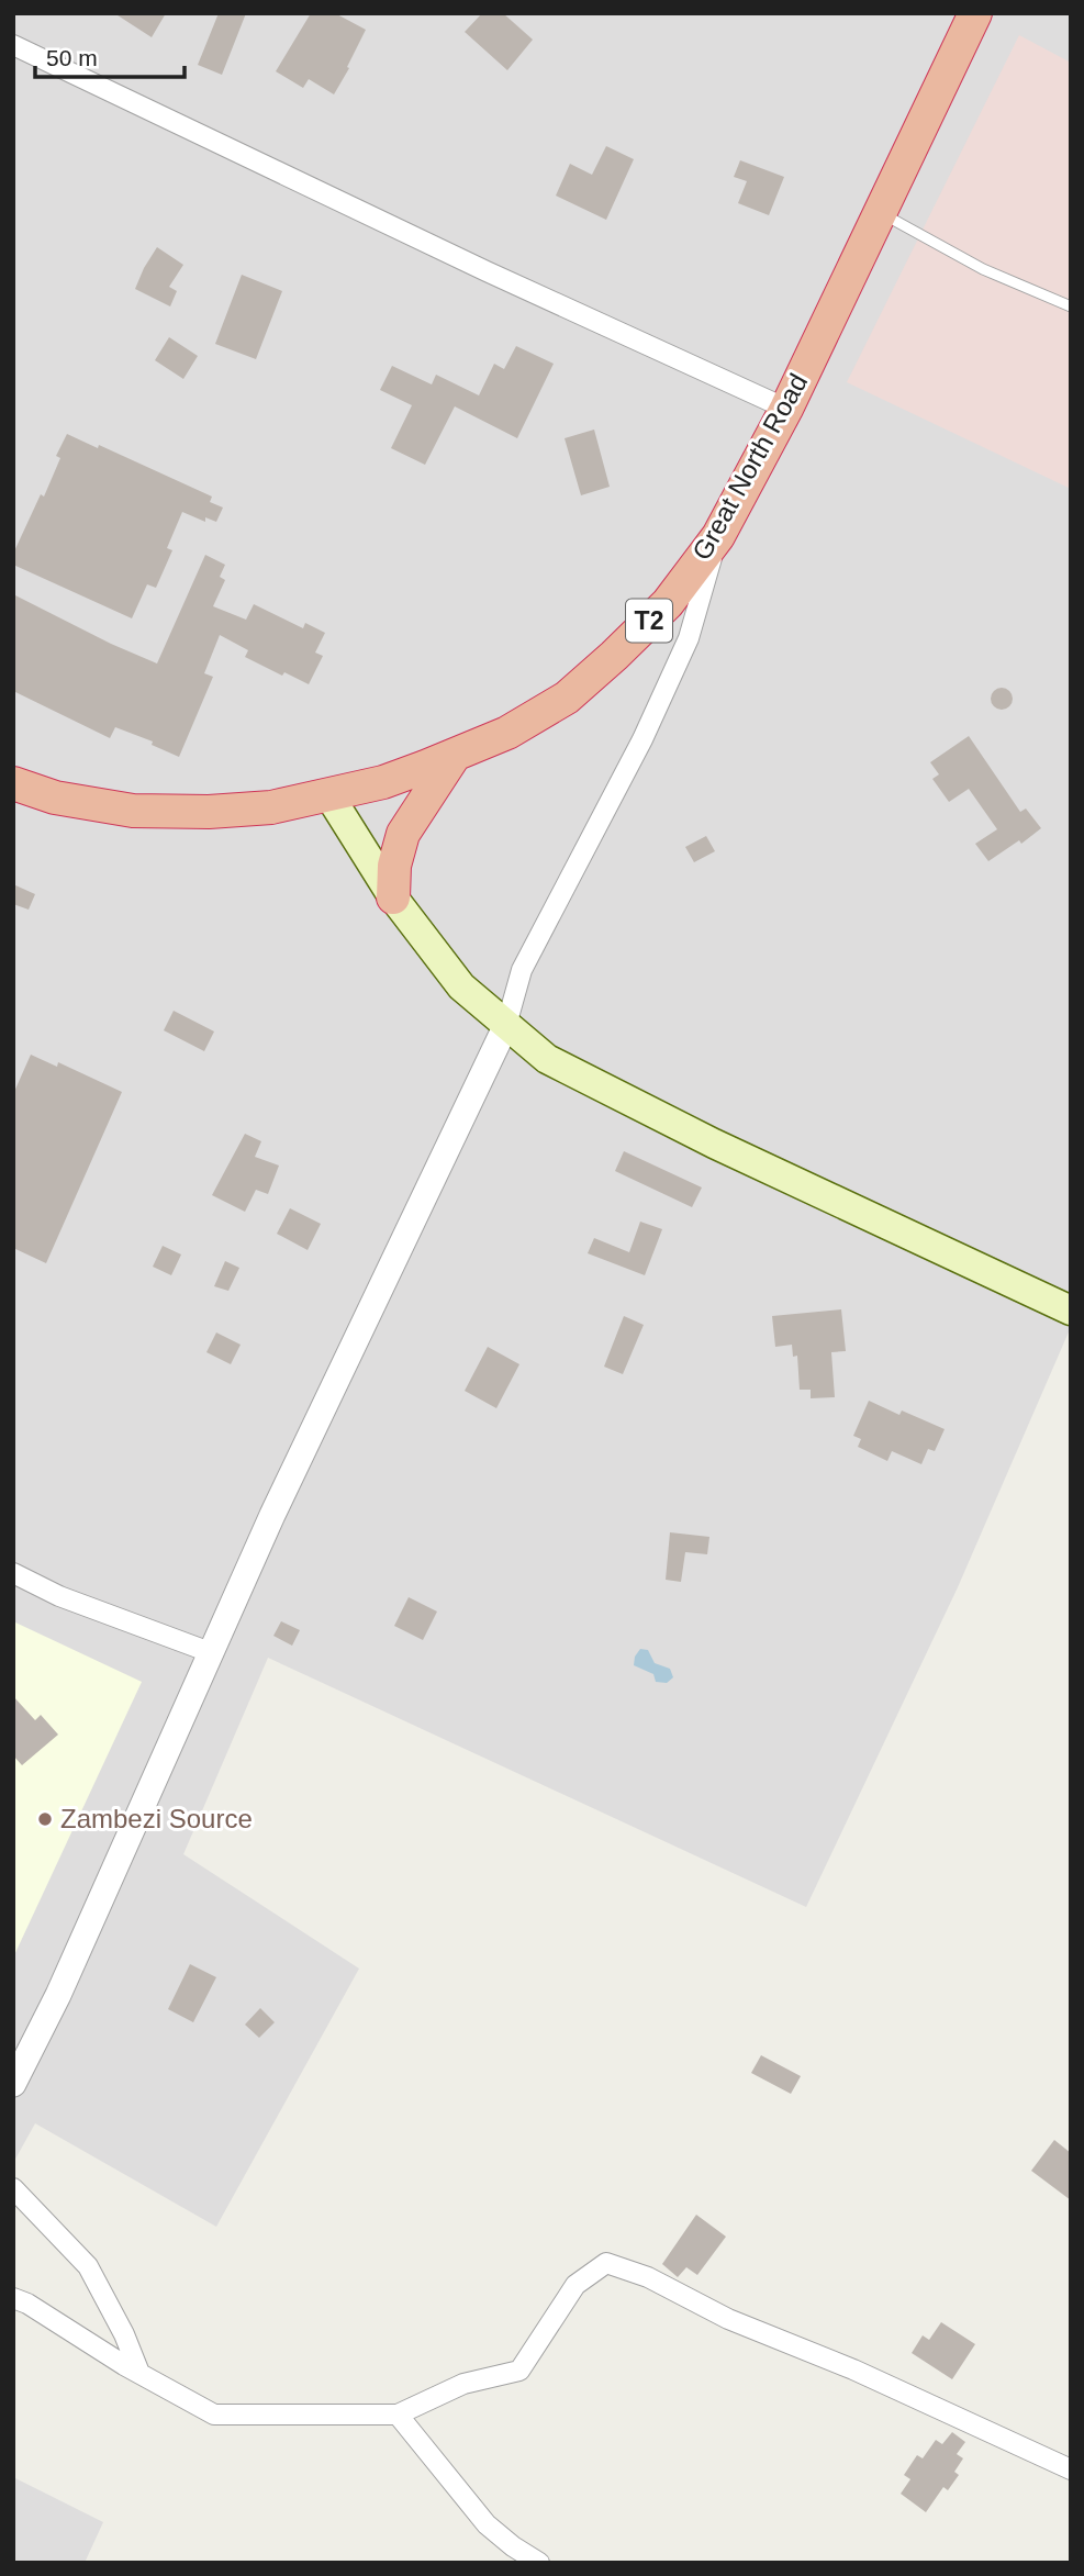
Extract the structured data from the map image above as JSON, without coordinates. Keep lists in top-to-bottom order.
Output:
{
  "streets": {
    "highway": ["Great North Road", "T2"]
  },
  "places": ["Zambezi Source"],
  "scale_bar": "50 m"
}
